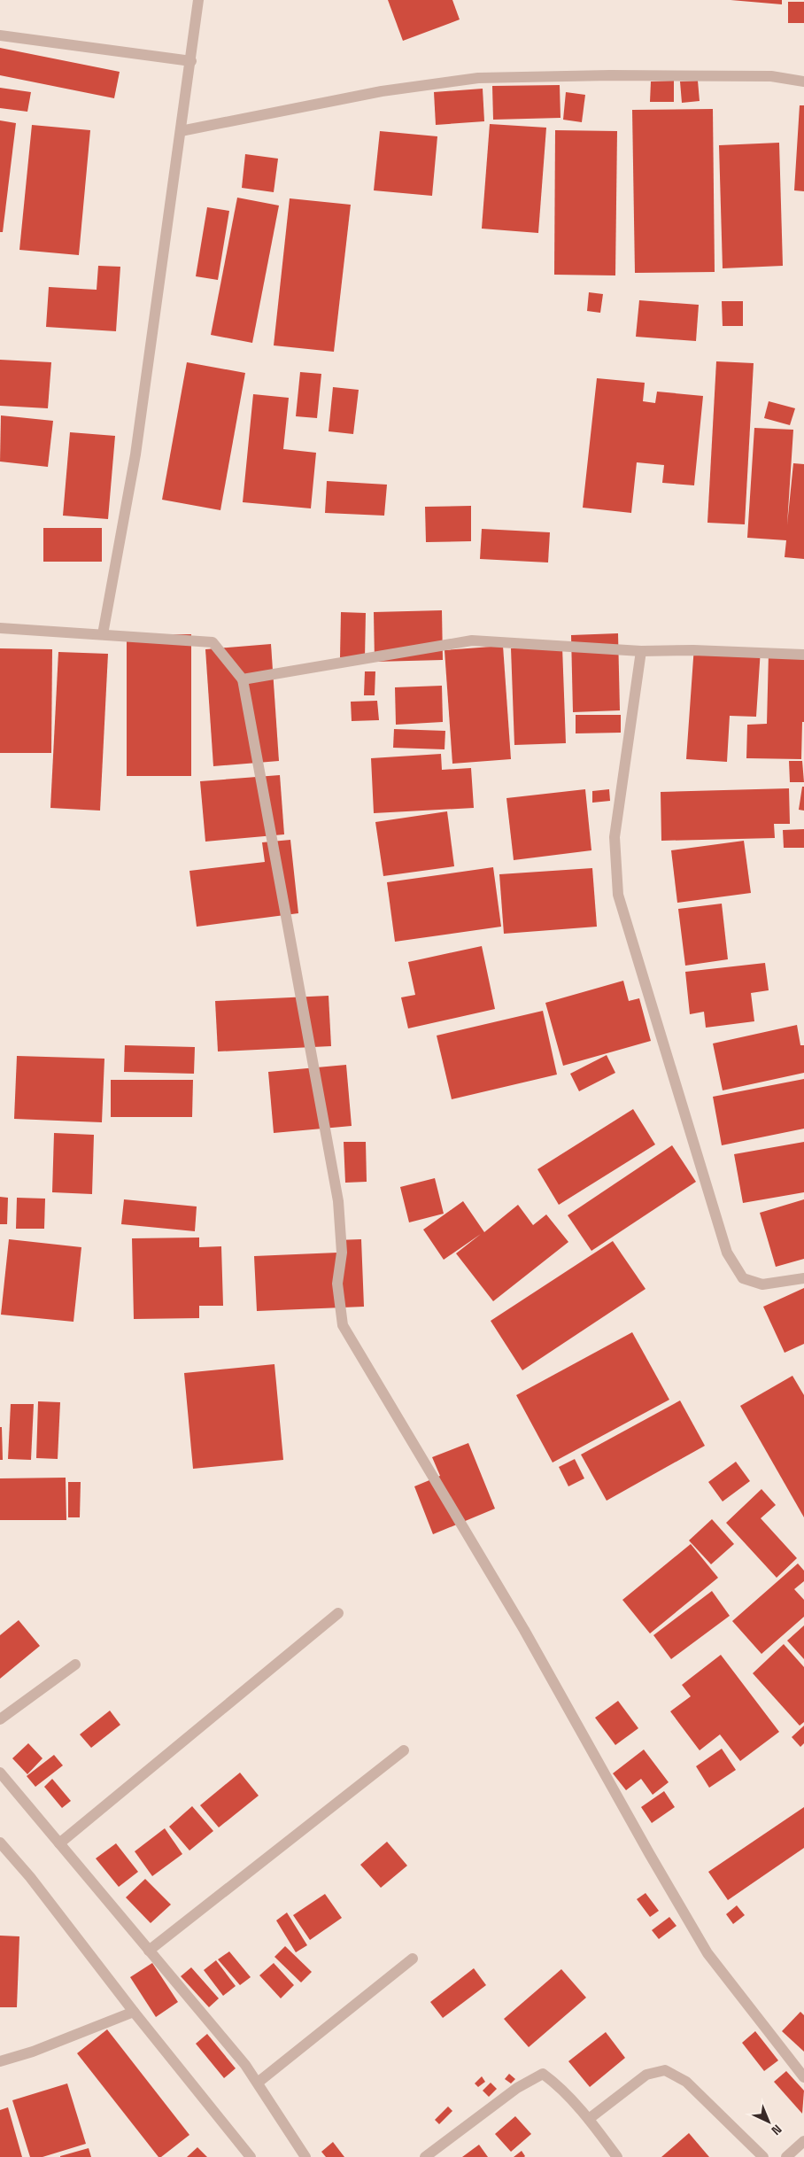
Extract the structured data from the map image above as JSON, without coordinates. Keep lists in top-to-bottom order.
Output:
{
  "north": "bottom right"
}
